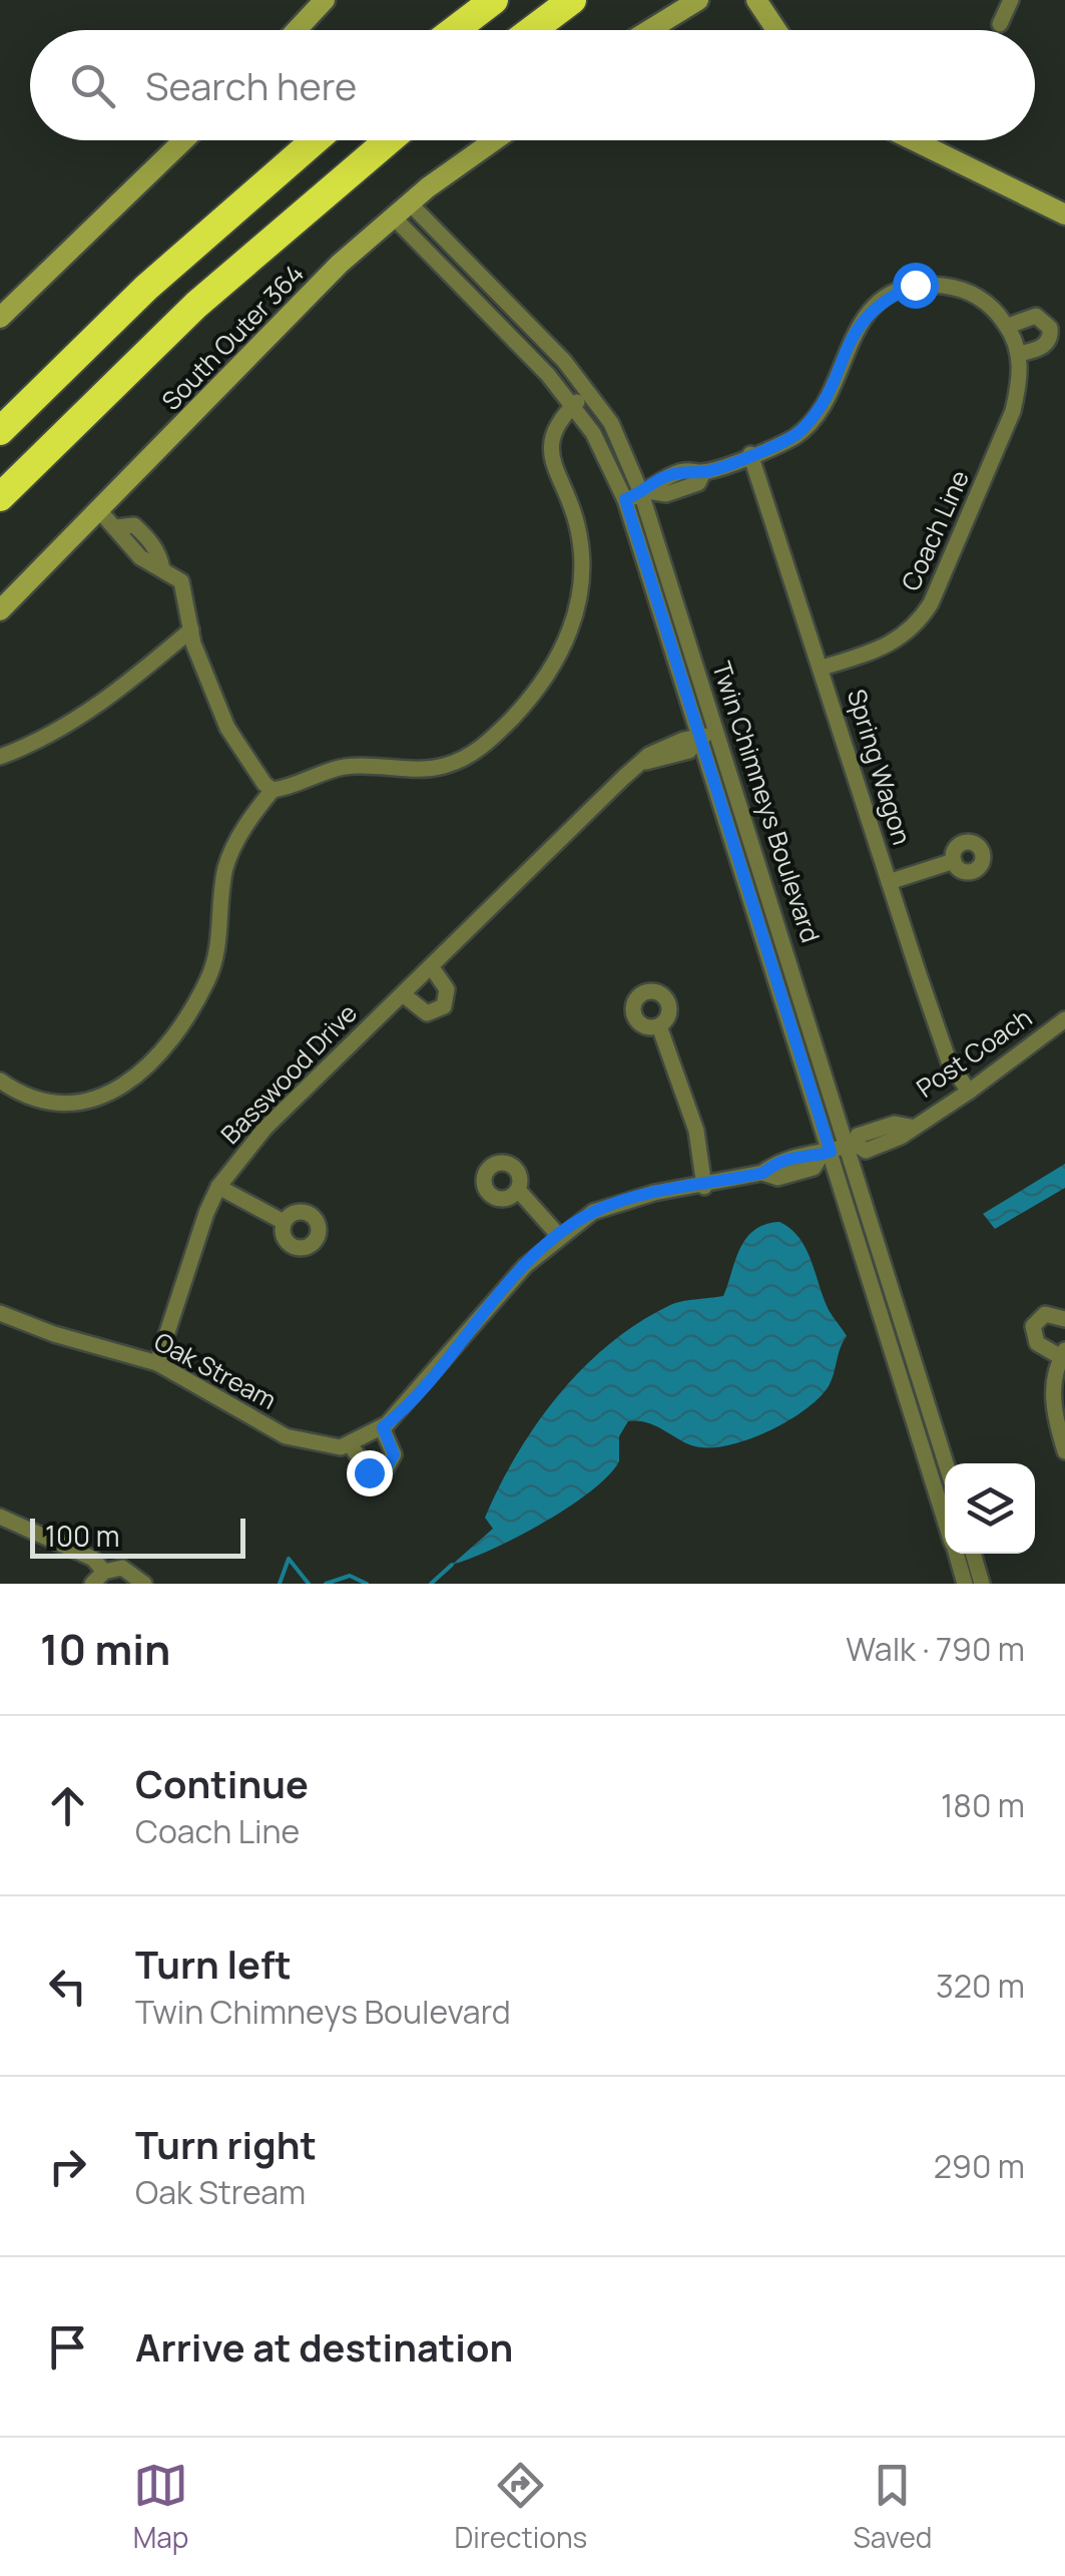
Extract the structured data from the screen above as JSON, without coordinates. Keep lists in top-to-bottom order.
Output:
{
  "streets": {
    "street": [
      "South Outer 364",
      "Coach Line",
      "Spring Wagon",
      "Twin Chimneys Boulevard",
      "Post Coach",
      "Basswood Drive",
      "Oak Stream"
    ]
  },
  "crossings": [
    ["South Outer 364", "Twin Chimneys Boulevard"],
    ["Coach Line", "Spring Wagon"],
    ["Coach Line", "Twin Chimneys Boulevard"],
    ["Spring Wagon", "Post Coach"],
    ["Twin Chimneys Boulevard", "Post Coach"],
    ["Twin Chimneys Boulevard", "Basswood Drive"],
    ["Basswood Drive", "Oak Stream"]
  ],
  "scale_bar": "100 m",
  "page": {
    "search": "Search here",
    "scale": "100 m",
    "heading": ["10 min", "Walk · 790 m"],
    "list": [
      ["Continue", "Coach Line", "180 m"],
      ["Turn left", "Twin Chimneys Boulevard", "320 m"],
      ["Turn right", "Oak Stream", "290 m"],
      "Arrive at destination"
    ],
    "nav": ["Map", "Directions", "Saved"]
  }
}
